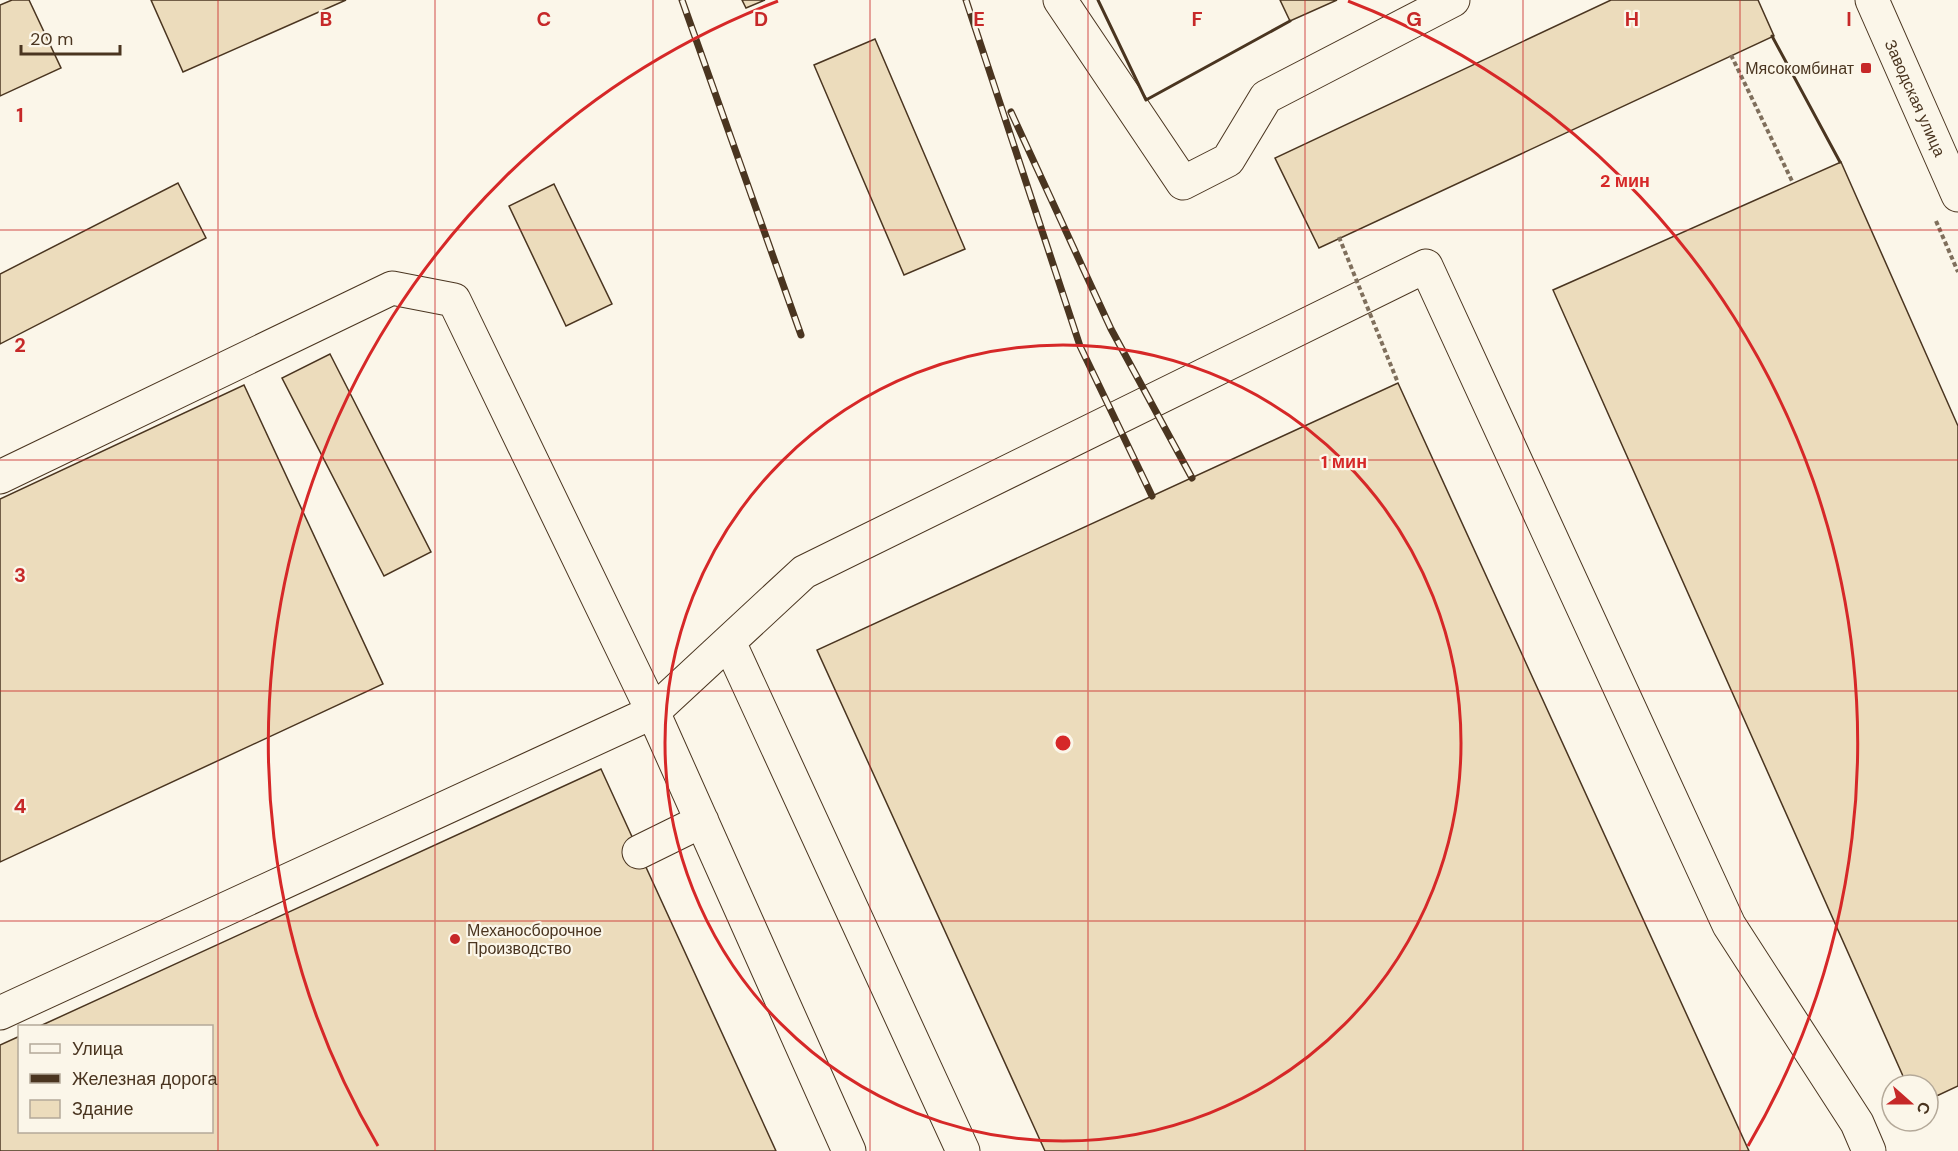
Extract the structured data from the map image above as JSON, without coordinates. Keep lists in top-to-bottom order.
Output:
{
  "streets": {
    "main road": ["Заводская улица"]
  },
  "places": {
    "transit": ["Мясокомбинат"],
    "other": ["Механосборочное Производство"]
  },
  "legend": ["Улица", "Железная дорога", "Здание"],
  "scale_bar": "20 m",
  "north": "right",
  "grid": {
    "columns": [
      "B",
      "C",
      "D",
      "E",
      "F",
      "G",
      "H",
      "I"
    ],
    "rows": [
      "1",
      "2",
      "3",
      "4"
    ]
  },
  "rings": ["2 мин", "1 мин"]
}
